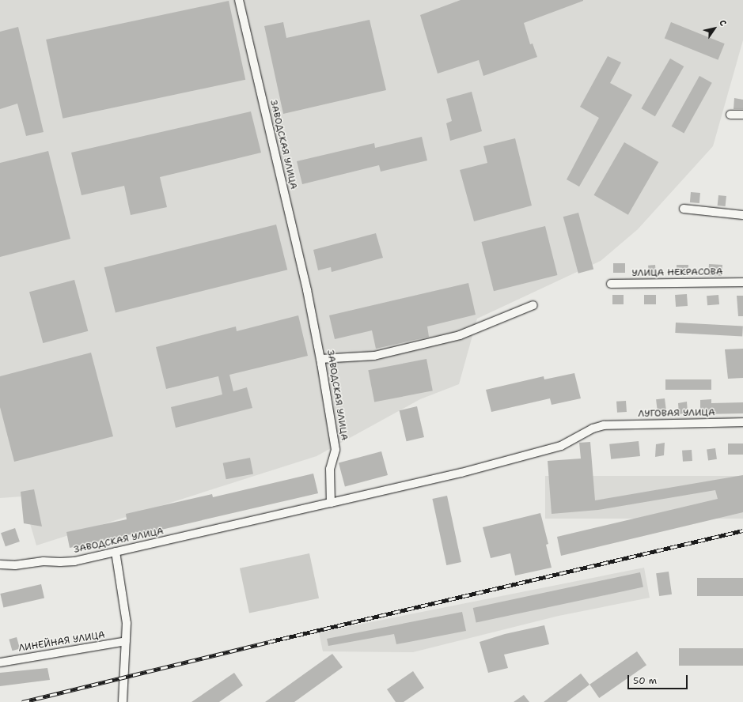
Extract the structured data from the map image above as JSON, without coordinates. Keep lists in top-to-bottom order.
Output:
{
  "streets": {
    "street": [
      "ЗАВОДСКАЯ УЛИЦА",
      "УЛИЦА НЕКРАСОВА",
      "ЛУГОВАЯ УЛИЦА",
      "ЛИНЕЙНАЯ УЛИЦА"
    ]
  },
  "crossings": [
    ["ЗАВОДСКАЯ УЛИЦА", "ЛУГОВАЯ УЛИЦА"]
  ],
  "scale_bar": "50 m",
  "north": "top right"
}
